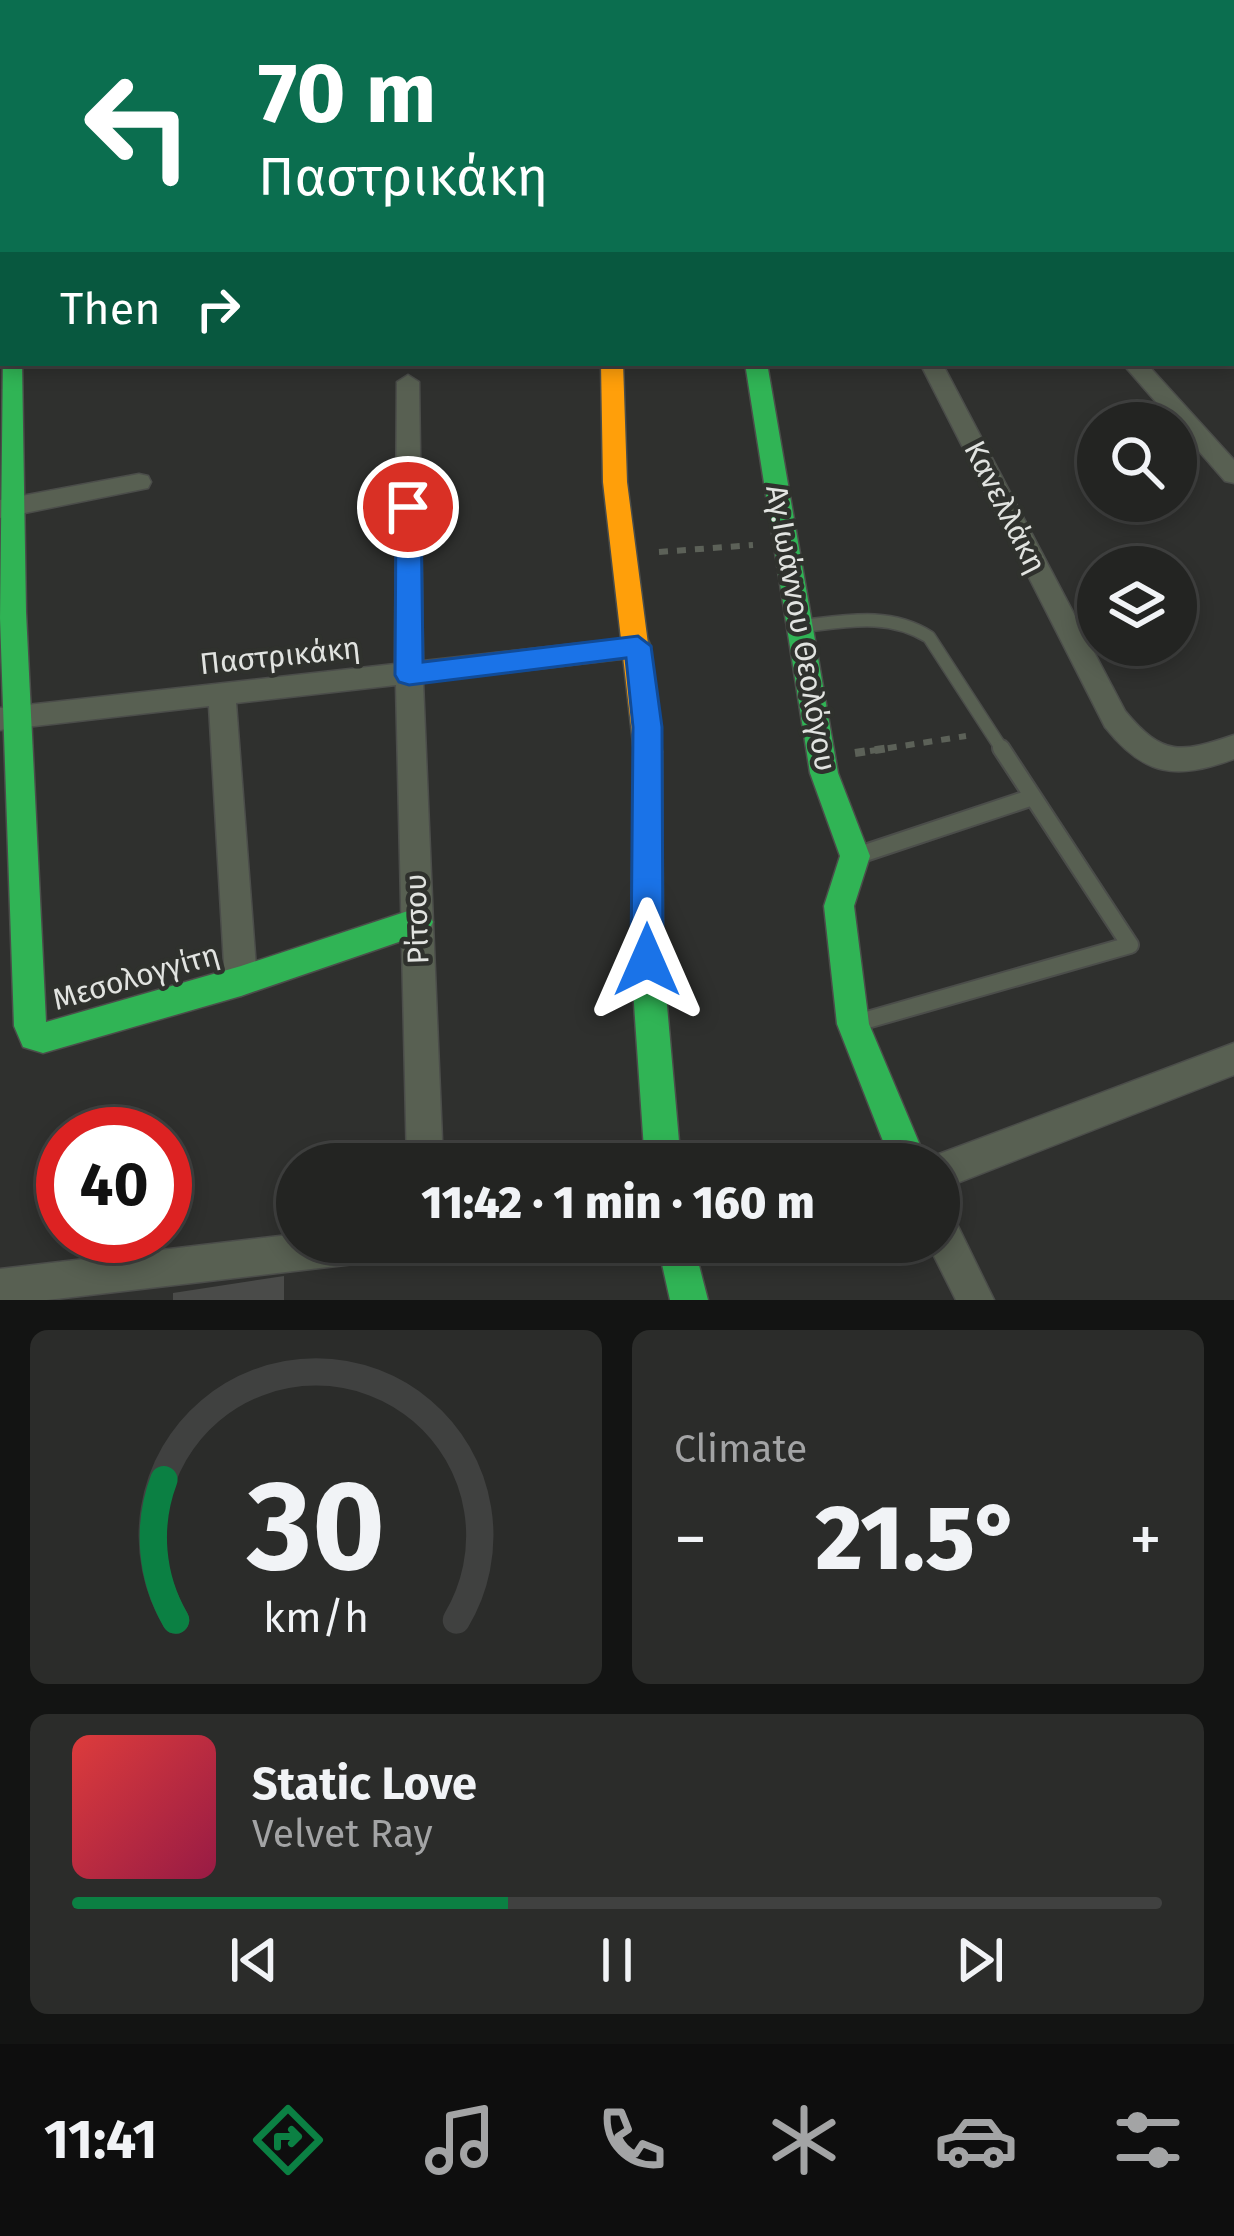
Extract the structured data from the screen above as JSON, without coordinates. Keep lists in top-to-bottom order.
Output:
{
  "streets": {
    "street": [
      "Κανελλάκη",
      "Αγ.Ιωάννου Θεολόγου",
      "Παστρικάκη",
      "Ρίτσου",
      "Μεσολογγίτη"
    ]
  },
  "crossings": [
    ["Παστρικάκη", "Ρίτσου"],
    ["Παστρικάκη", "Μεσολογγίτη"],
    ["Ρίτσου", "Μεσολογγίτη"]
  ],
  "page": {
    "turn": ["70 m", "Παστρικάκη"],
    "then": "Then",
    "limit": "40",
    "trip": "11:42 · 1 min · 160 m",
    "tile": "Climate",
    "heat": ["−", "21.5°", "+"],
    "song": ["Static Love", "Velvet Ray"],
    "tabs": "11:41",
    "gauge": ["30", "km/h"]
  }
}
